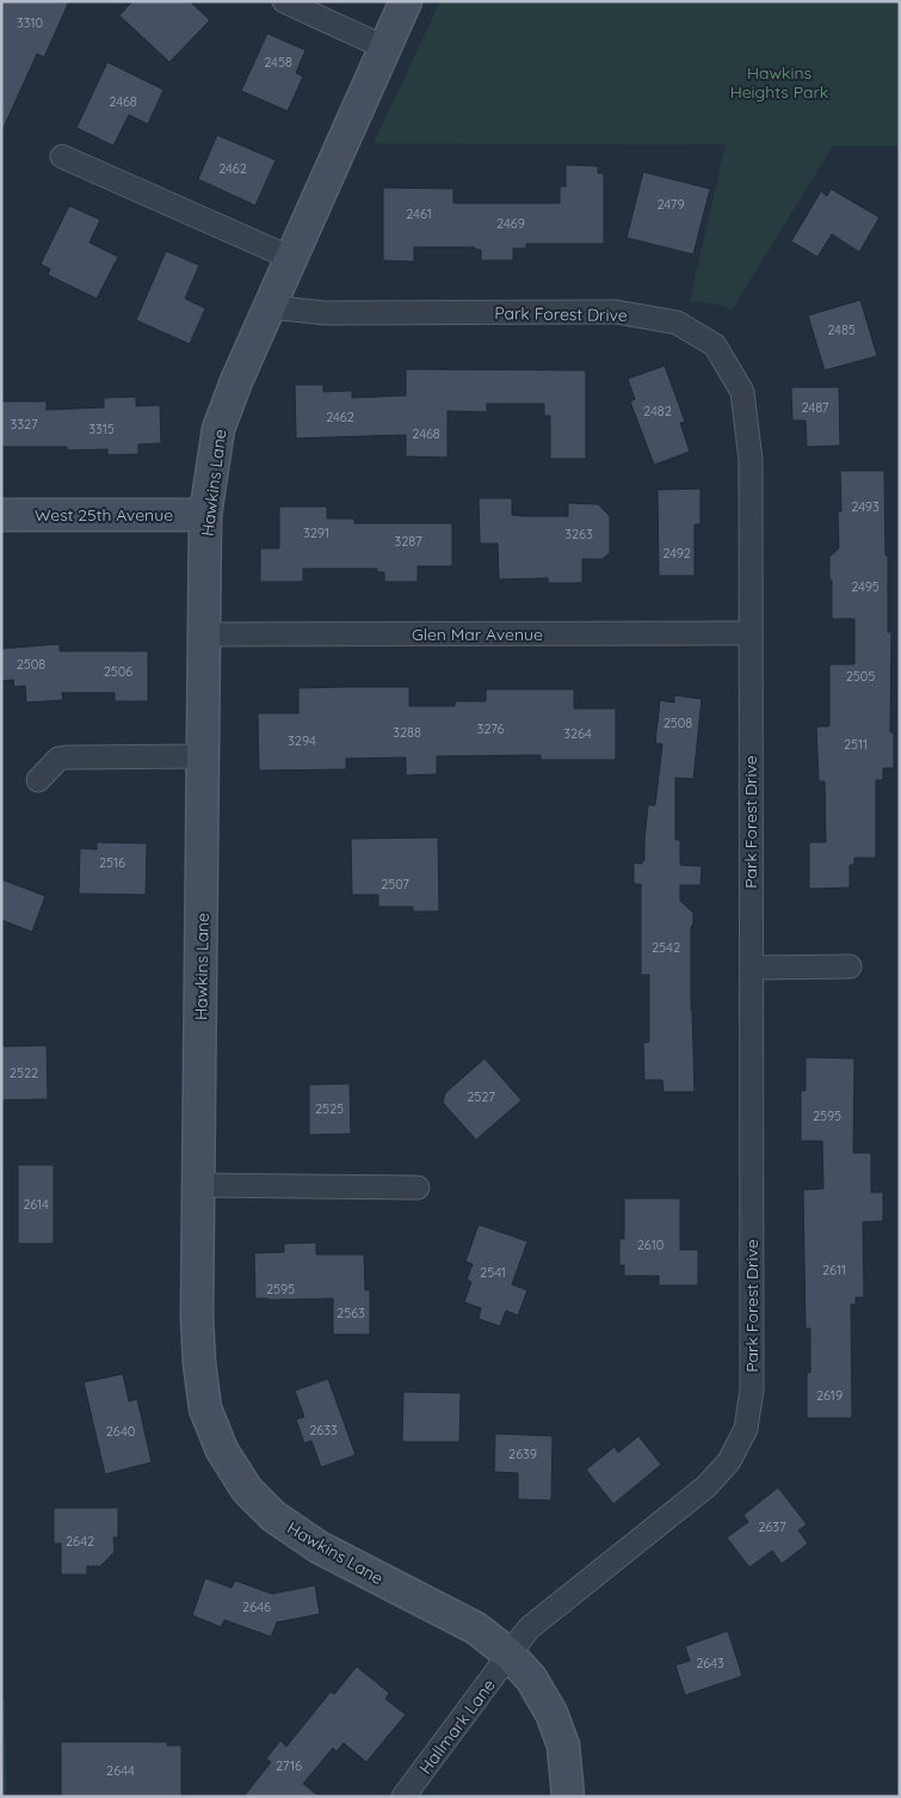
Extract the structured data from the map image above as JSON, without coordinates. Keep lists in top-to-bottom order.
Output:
{
  "streets": {
    "street": [
      "Park Forest Drive",
      "Hawkins Lane",
      "West 25th Avenue",
      "Glen Mar Avenue",
      "Hallmark Lane"
    ]
  },
  "crossings": [
    ["Park Forest Drive", "Hawkins Lane"],
    ["Park Forest Drive", "Glen Mar Avenue"],
    ["Park Forest Drive", "Hallmark Lane"],
    ["Hawkins Lane", "West 25th Avenue"],
    ["Hawkins Lane", "Glen Mar Avenue"],
    ["Hawkins Lane", "Hallmark Lane"]
  ],
  "parks": ["Hawkins Heights Park"],
  "house_numbers": [
    "3310",
    "2458",
    "2468",
    "2462",
    "2479",
    "2461",
    "2469",
    "2485",
    "2487",
    "2482",
    "2462",
    "3327",
    "3315",
    "2468",
    "2493",
    "3291",
    "3263",
    "3287",
    "2492",
    "2495",
    "2508",
    "2506",
    "2505",
    "2508",
    "3276",
    "3288",
    "3264",
    "3294",
    "2511",
    "2516",
    "2507",
    "2542",
    "2522",
    "2527",
    "2525",
    "2595",
    "2614",
    "2610",
    "2611",
    "2541",
    "2595",
    "2563",
    "2619",
    "2633",
    "2640",
    "2639",
    "2637",
    "2642",
    "2646",
    "2643",
    "2716",
    "2644"
  ]
}
